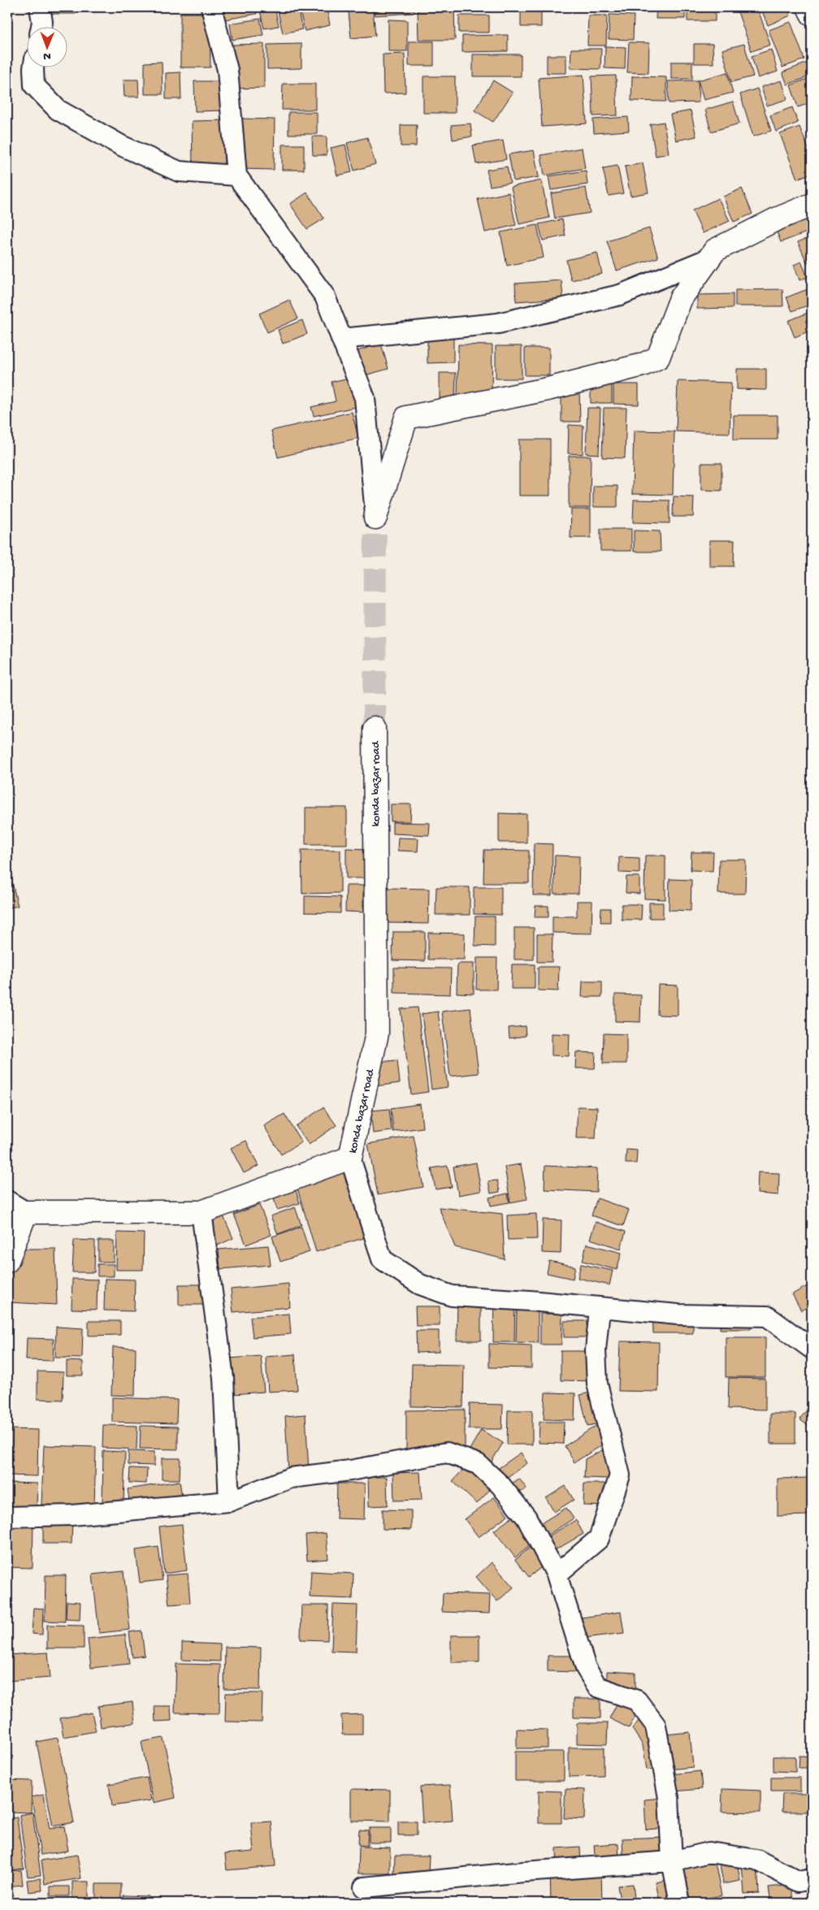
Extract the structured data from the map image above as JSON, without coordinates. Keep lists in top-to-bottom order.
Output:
{
  "streets": {
    "street": ["konda bazar road"]
  },
  "north": "bottom"
}
